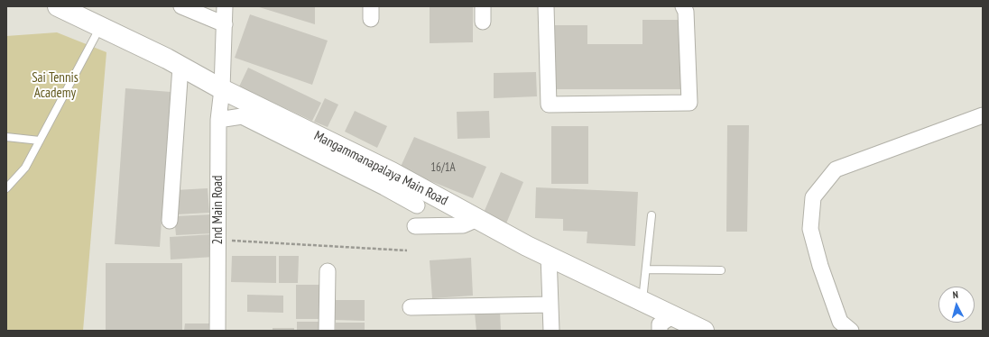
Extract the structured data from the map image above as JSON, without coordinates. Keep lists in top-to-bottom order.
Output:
{
  "streets": {
    "street": ["Mangammanapalaya Main Road", "2nd Main Road"]
  },
  "crossings": [
    ["Mangammanapalaya Main Road", "2nd Main Road"]
  ],
  "parks": ["Sai Tennis Academy"],
  "house_numbers": ["16/1A"],
  "north": "top"
}
